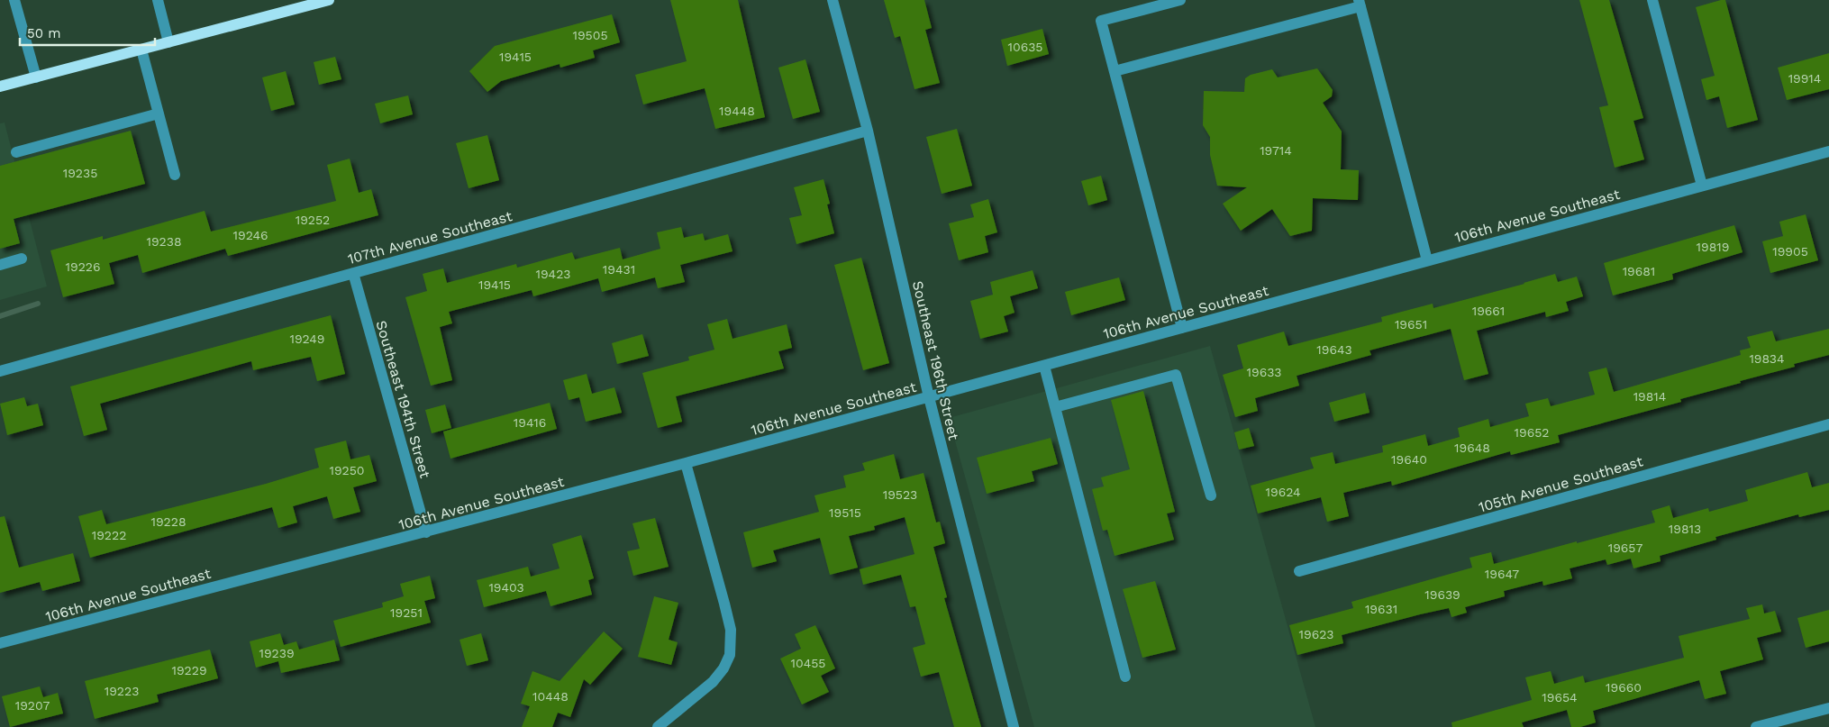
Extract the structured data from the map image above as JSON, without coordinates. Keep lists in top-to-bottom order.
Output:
{
  "streets": {
    "street": [
      "106th Avenue Southeast",
      "107th Avenue Southeast",
      "Southeast 196th Street",
      "Southeast 194th Street",
      "105th Avenue Southeast"
    ]
  },
  "crossings": [
    ["106th Avenue Southeast", "Southeast 196th Street"],
    ["106th Avenue Southeast", "Southeast 194th Street"],
    ["107th Avenue Southeast", "Southeast 196th Street"],
    ["107th Avenue Southeast", "Southeast 194th Street"]
  ],
  "house_numbers": [
    "19505",
    "10635",
    "19415",
    "19914",
    "19448",
    "19714",
    "19235",
    "19252",
    "19246",
    "19238",
    "19819",
    "19905",
    "19226",
    "19431",
    "19681",
    "19423",
    "19415",
    "19661",
    "19651",
    "19249",
    "19643",
    "19834",
    "19633",
    "19814",
    "19416",
    "19652",
    "19648",
    "19640",
    "19250",
    "19624",
    "19523",
    "19515",
    "19228",
    "19813",
    "19222",
    "19657",
    "19647",
    "19403",
    "19639",
    "19631",
    "19251",
    "19623",
    "19239",
    "10455",
    "19229",
    "19660",
    "19223",
    "10448",
    "19654",
    "19207"
  ],
  "scale_bar": "50 m"
}
